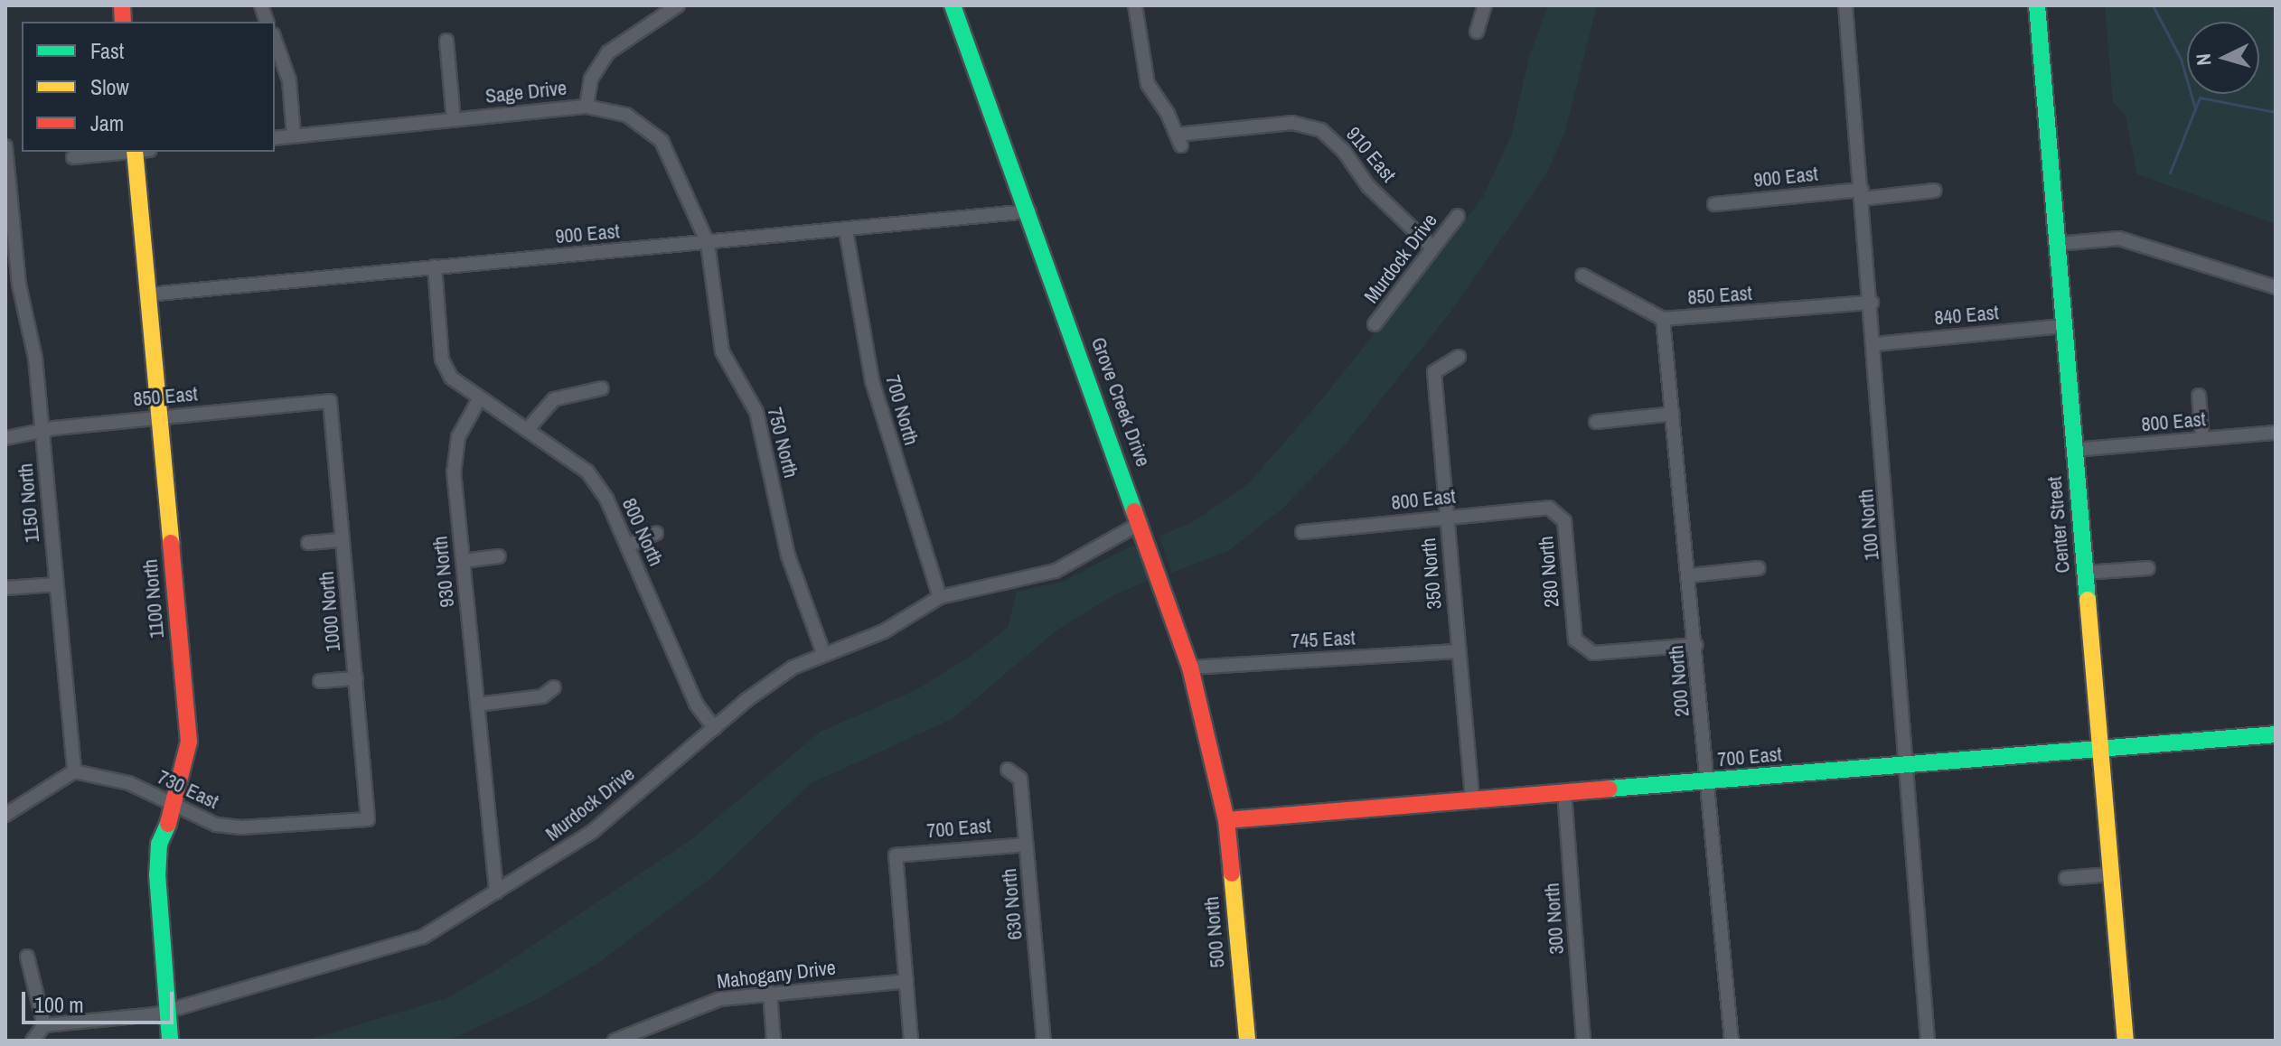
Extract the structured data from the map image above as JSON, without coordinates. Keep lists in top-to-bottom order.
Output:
{
  "streets": {
    "street": [
      "Sage Drive",
      "910 East",
      "900 East",
      "Murdock Drive",
      "850 East",
      "840 East",
      "Grove Creek Drive",
      "700 North",
      "800 East",
      "750 North",
      "1150 North",
      "100 North",
      "Center Street",
      "800 North",
      "930 North",
      "280 North",
      "350 North",
      "1100 North",
      "1000 North",
      "745 East",
      "200 North",
      "700 East",
      "730 East",
      "630 North",
      "300 North",
      "500 North",
      "Mahogany Drive"
    ]
  },
  "crossings": [
    ["Sage Drive", "900 East"],
    ["Sage Drive", "750 North"],
    ["910 East", "Murdock Drive"],
    ["900 East", "Grove Creek Drive"],
    ["900 East", "700 North"],
    ["900 East", "750 North"],
    ["900 East", "100 North"],
    ["900 East", "1100 North"],
    ["Murdock Drive", "Grove Creek Drive"],
    ["Murdock Drive", "700 North"],
    ["Murdock Drive", "750 North"],
    ["Murdock Drive", "800 North"],
    ["Murdock Drive", "930 North"],
    ["Murdock Drive", "1100 North"],
    ["850 East", "1150 North"],
    ["850 East", "100 North"],
    ["850 East", "1100 North"],
    ["850 East", "1000 North"],
    ["850 East", "200 North"],
    ["840 East", "100 North"],
    ["840 East", "Center Street"],
    ["Grove Creek Drive", "745 East"],
    ["Grove Creek Drive", "700 East"],
    ["Grove Creek Drive", "500 North"],
    ["800 East", "Center Street"],
    ["800 East", "280 North"],
    ["800 East", "350 North"],
    ["1150 North", "730 East"],
    ["100 North", "700 East"],
    ["Center Street", "700 East"],
    ["800 North", "930 North"],
    ["280 North", "200 North"],
    ["350 North", "745 East"],
    ["350 North", "700 East"],
    ["1100 North", "730 East"],
    ["1000 North", "730 East"],
    ["200 North", "700 East"],
    ["700 East", "630 North"],
    ["700 East", "300 North"],
    ["700 East", "500 North"],
    ["700 East", "Mahogany Drive"]
  ],
  "legend": ["Fast", "Slow", "Jam"],
  "scale_bar": "100 m",
  "north": "left"
}
